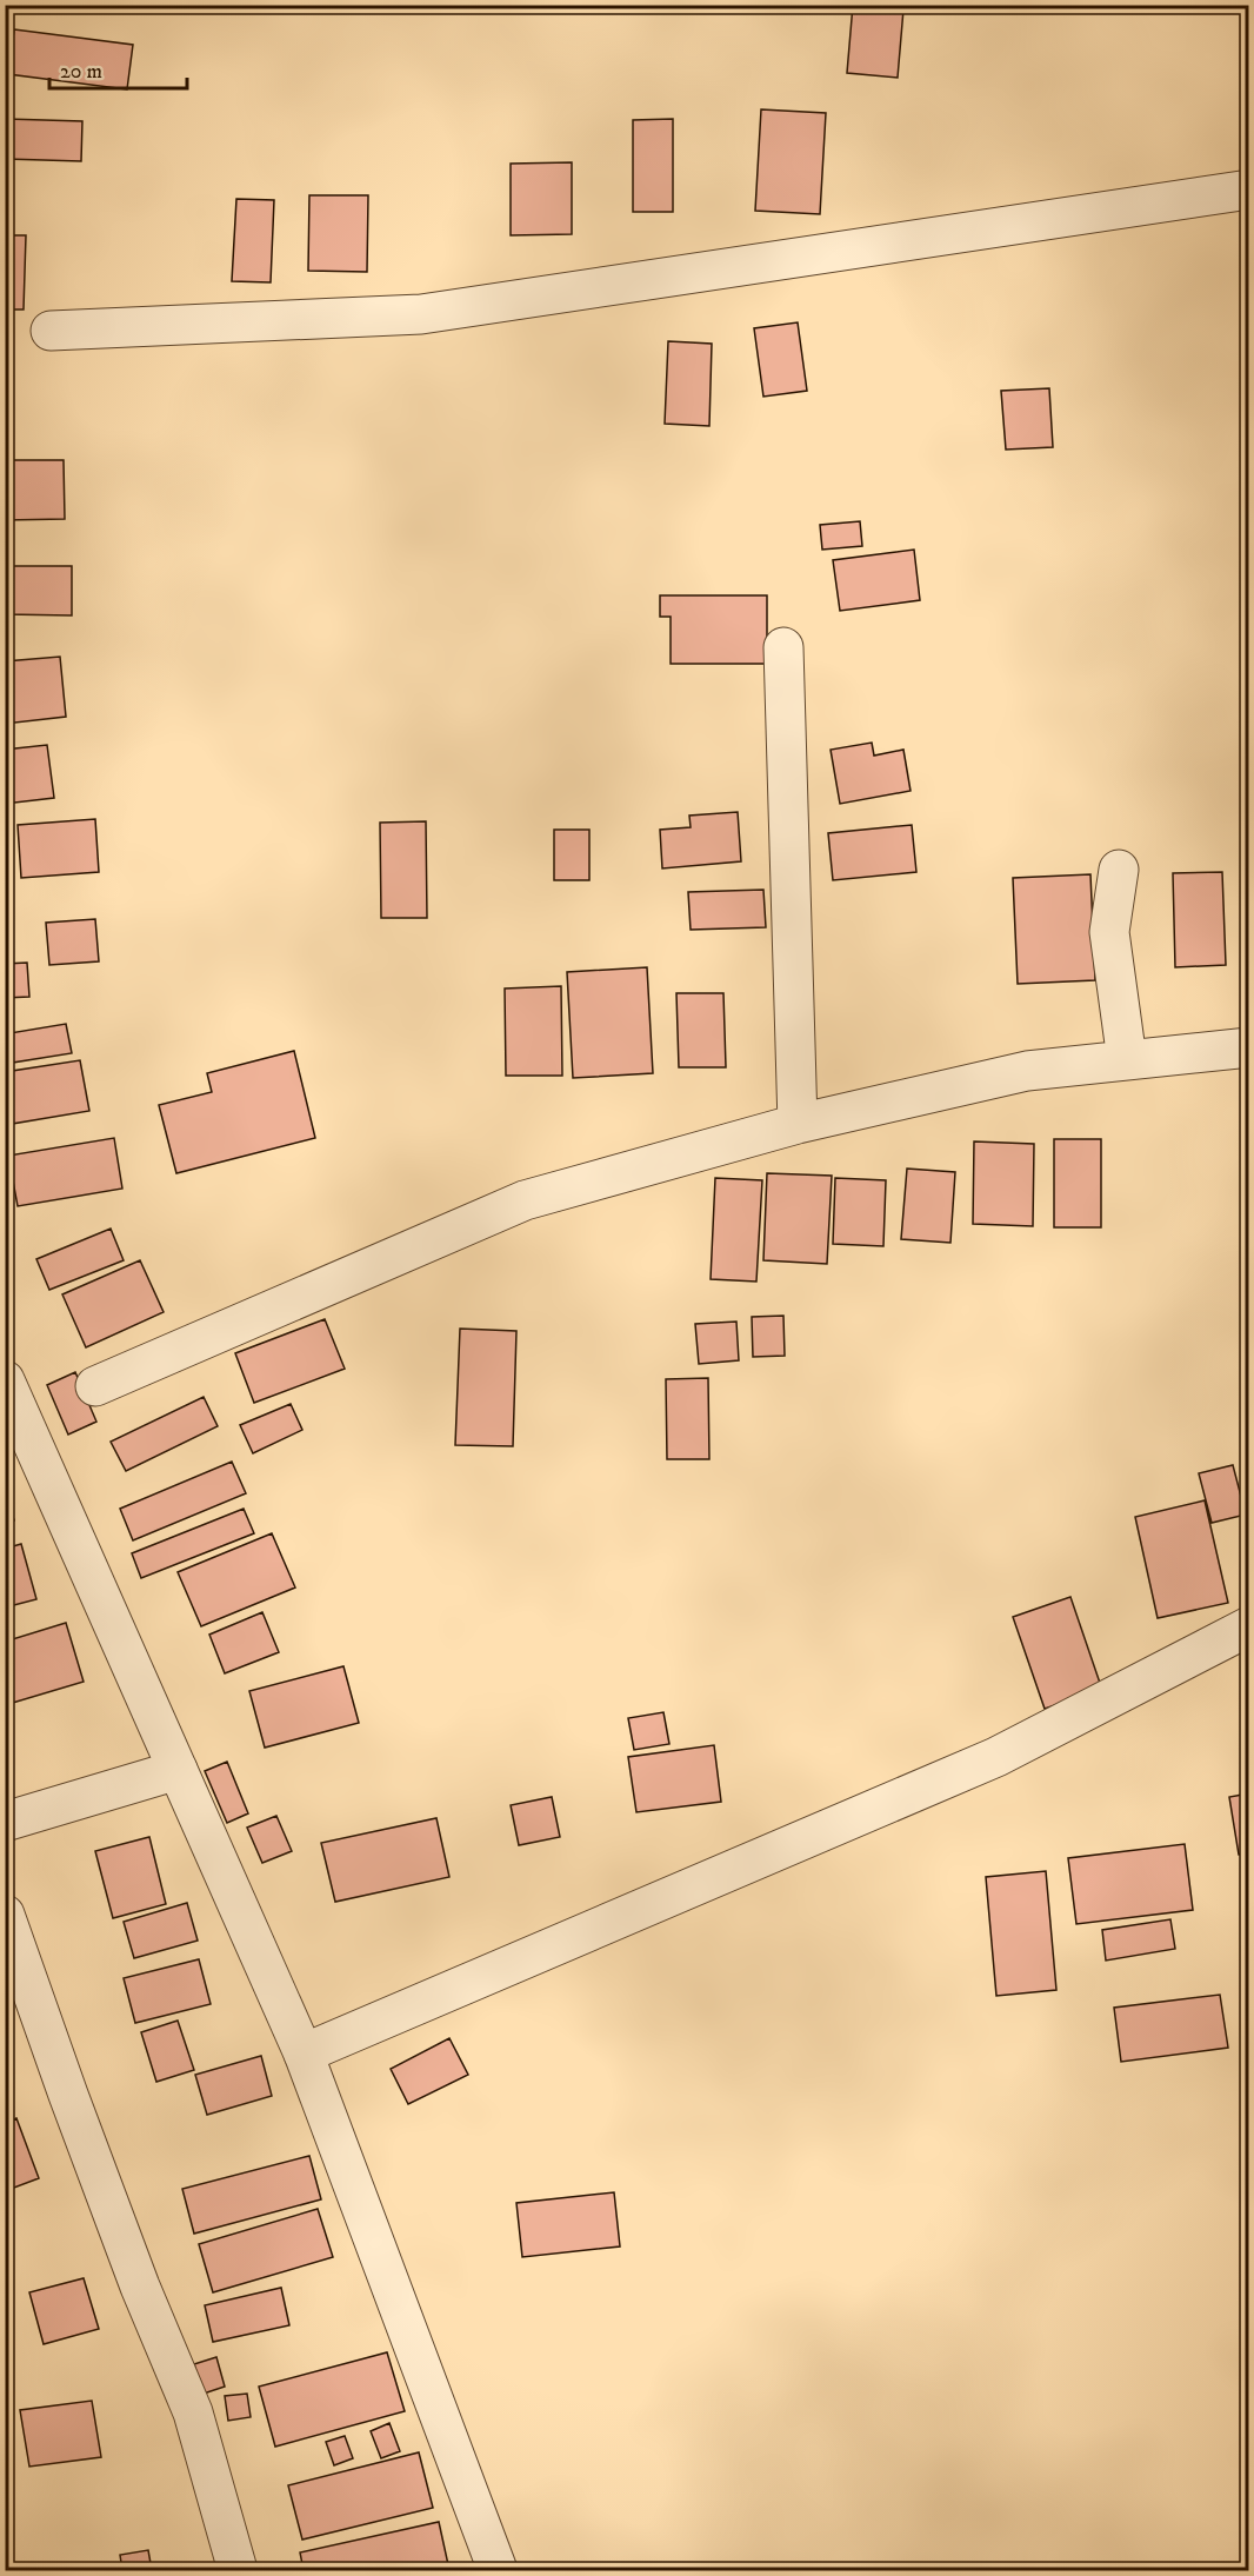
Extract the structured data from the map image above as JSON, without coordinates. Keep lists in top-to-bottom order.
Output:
{
  "scale_bar": "20 m"
}
